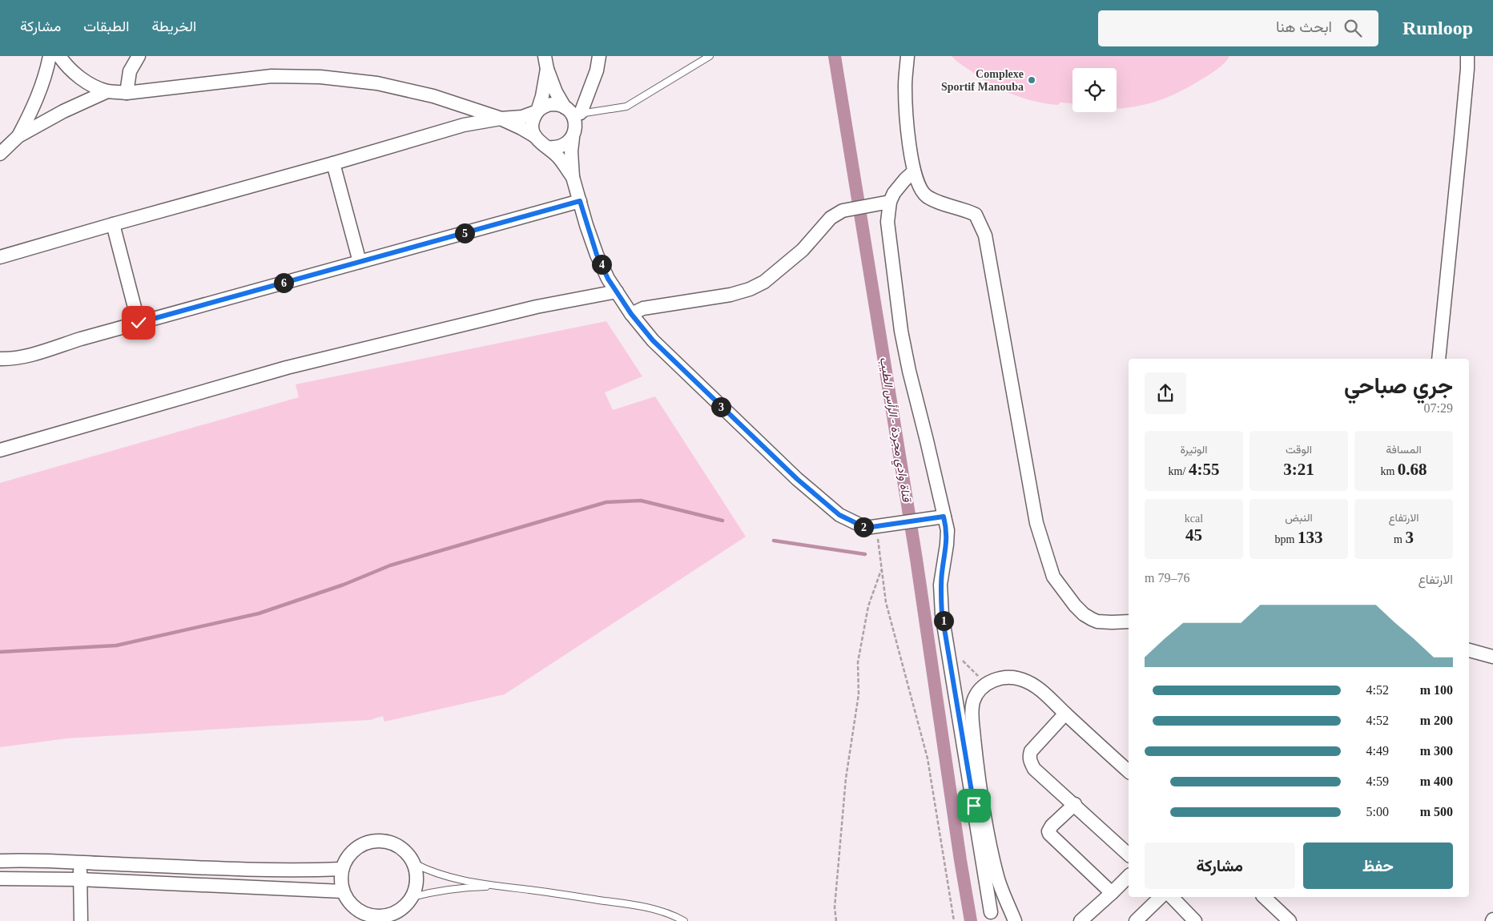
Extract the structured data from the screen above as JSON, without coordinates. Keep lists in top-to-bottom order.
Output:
{
  "water": ["قناة وادي مجردة - الرأس الطيب"],
  "places": ["Complexe Sportif Manouba"],
  "page": {
    "header": "Runloop",
    "search": "ابحث هنا",
    "nav": ["الخريطة", "الطبقات", "مشاركة"],
    "pins": [
      "5",
      "4",
      "6",
      "3",
      "2",
      "1"
    ],
    "heading": ["جري صباحي", "07:29"],
    "stats": [
      ["المسافة", "0.68 km"],
      ["الوقت", "3:21"],
      ["الوتيرة", "4:55 /km"],
      ["الارتفاع", "3 m"],
      ["النبض", "133 bpm"],
      ["kcal", "45"]
    ],
    "chart": ["الارتفاع", "76–79 m"],
    "list": [
      {
        "name": "100 m",
        "note": "4:52"
      },
      {
        "name": "200 m",
        "note": "4:52"
      },
      {
        "name": "300 m",
        "note": "4:49"
      },
      {
        "name": "400 m",
        "note": "4:59"
      },
      {
        "name": "500 m",
        "note": "5:00"
      }
    ],
    "buttons": ["حفظ", "مشاركة"]
  }
}
